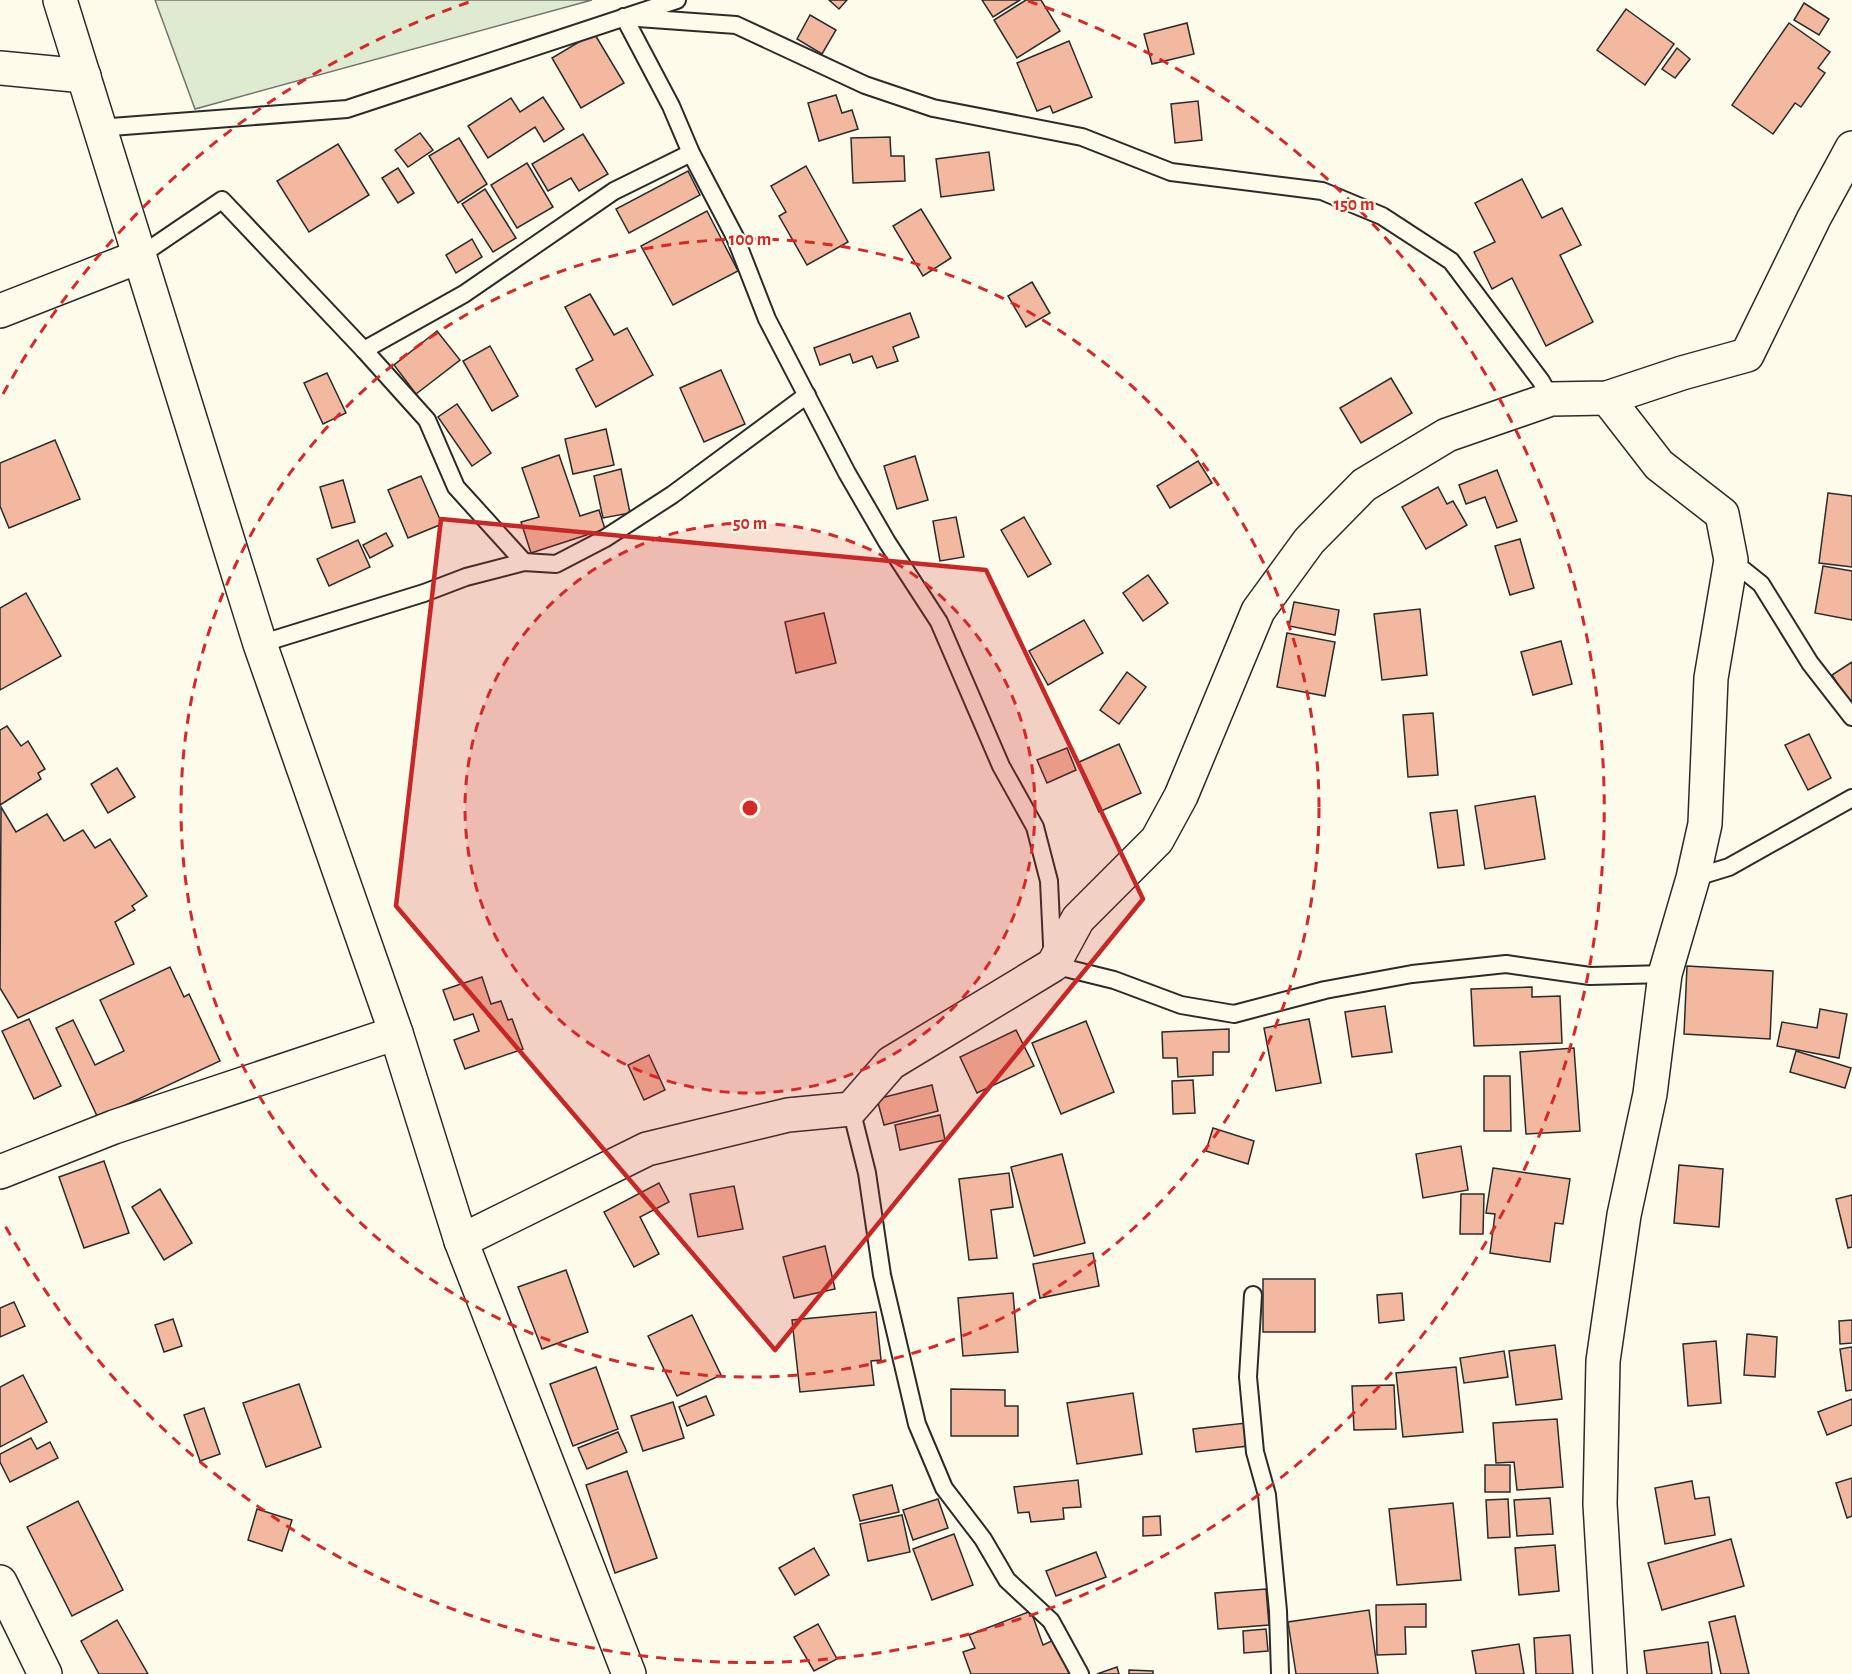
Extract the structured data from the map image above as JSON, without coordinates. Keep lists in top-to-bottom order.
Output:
{
  "rings": ["150 m", "100 m", "50 m"]
}
